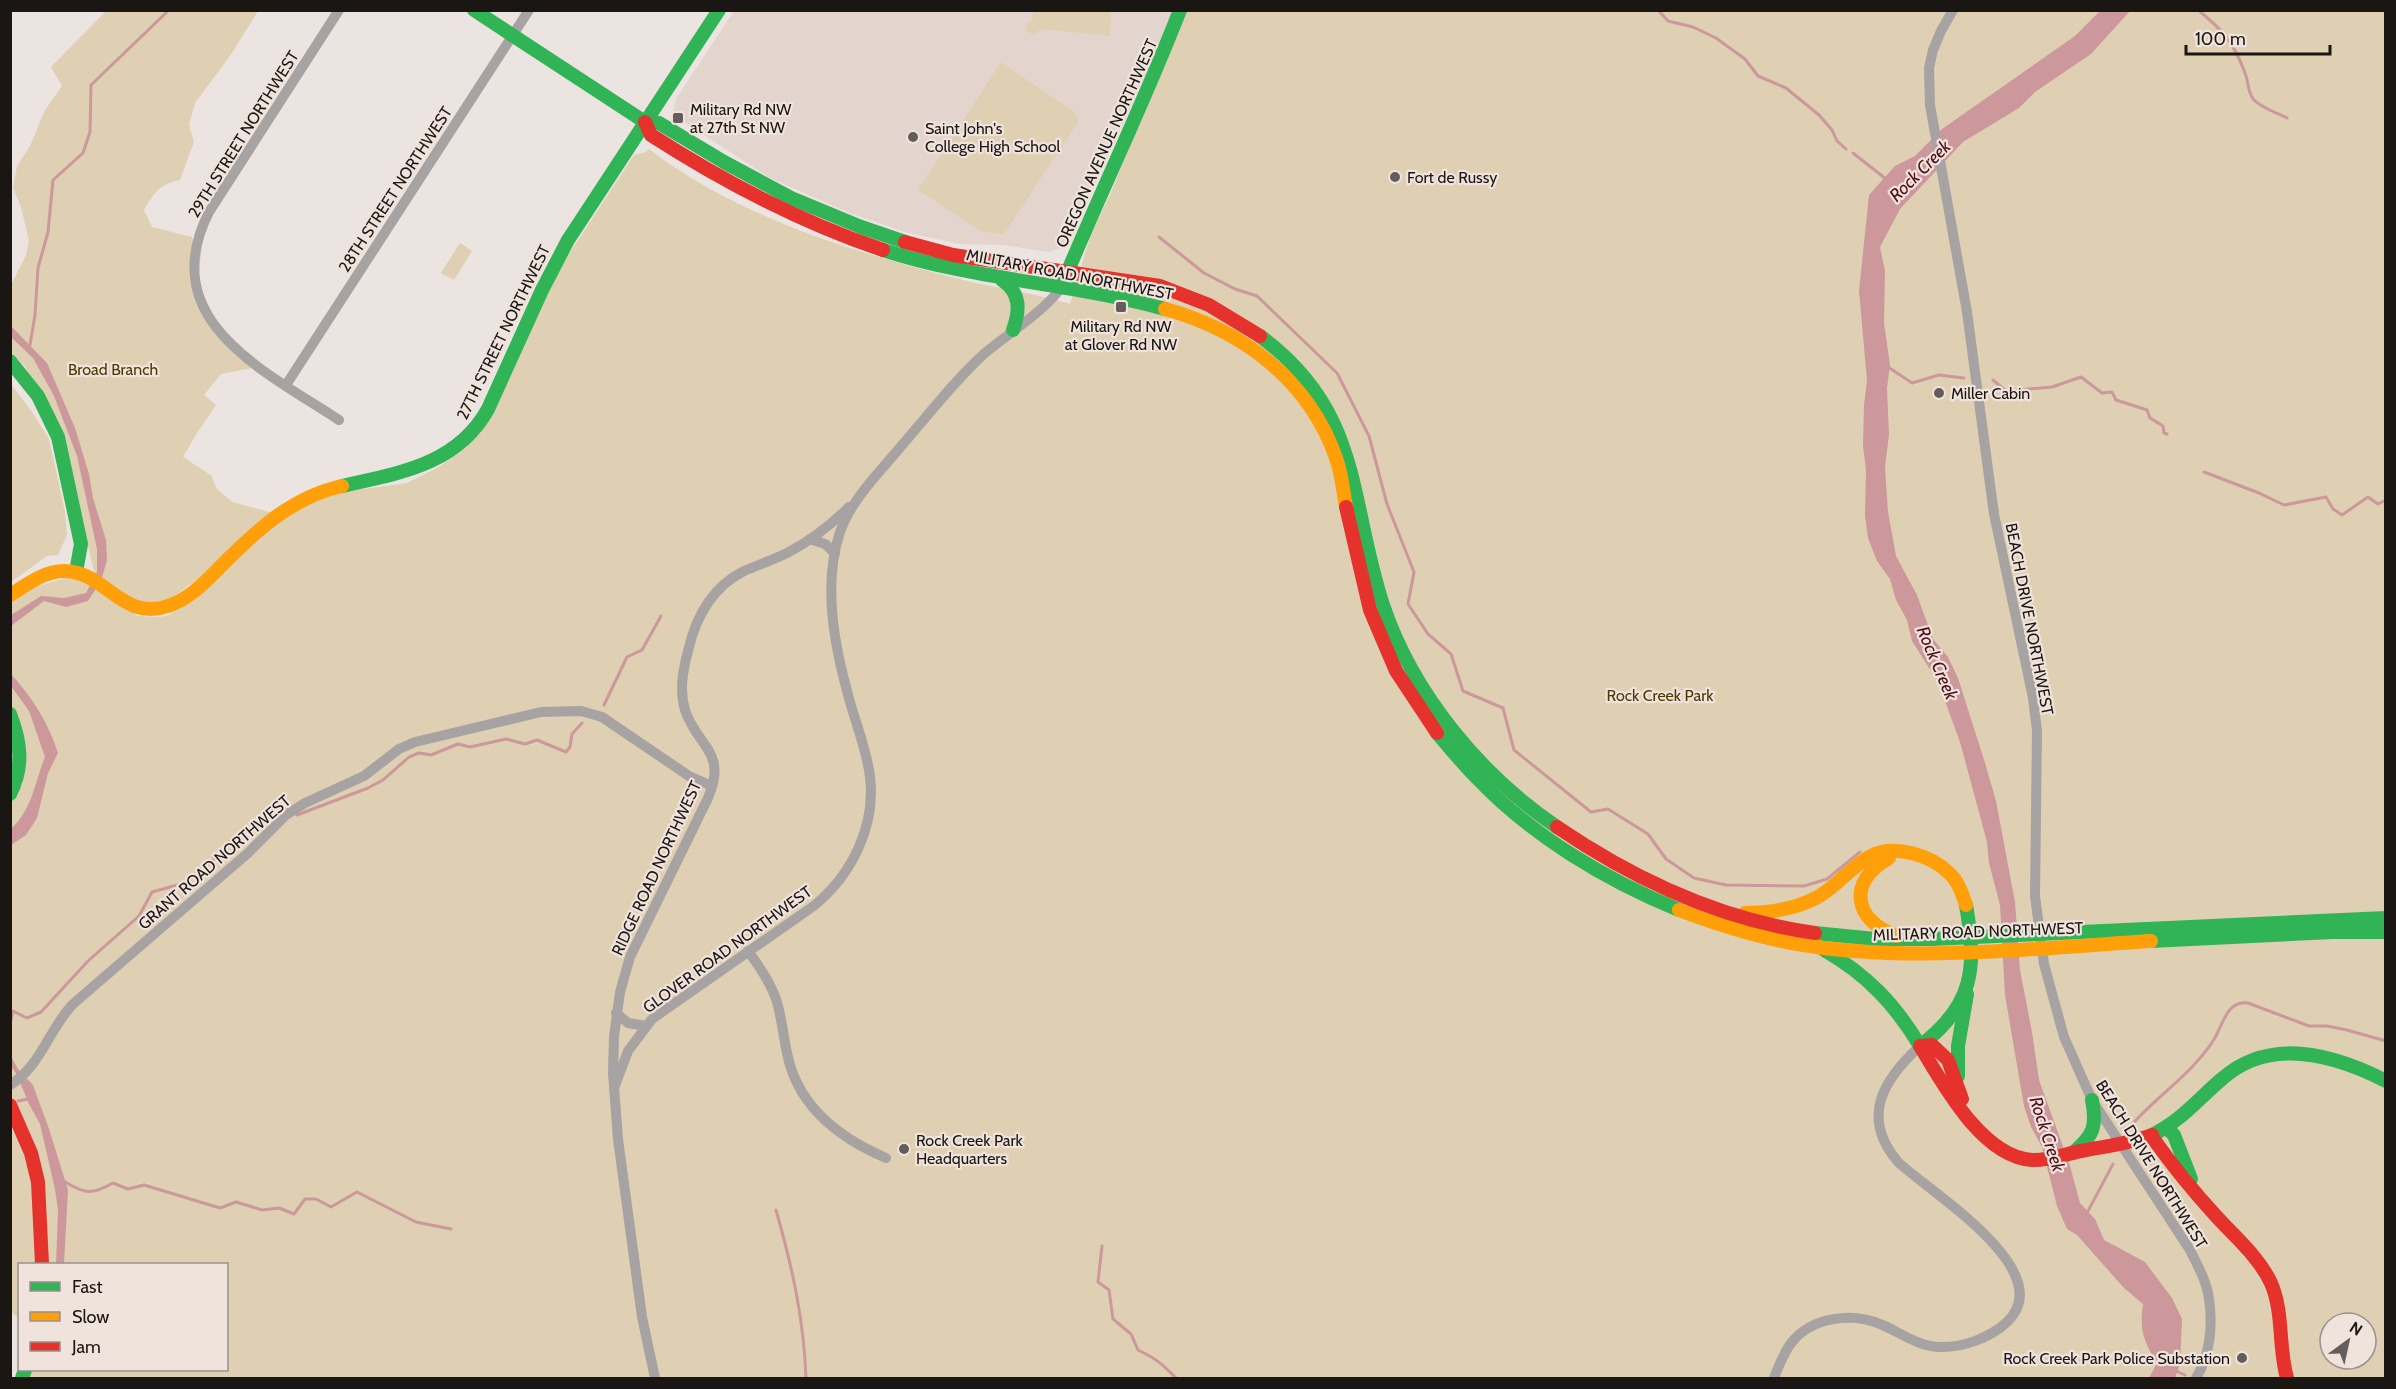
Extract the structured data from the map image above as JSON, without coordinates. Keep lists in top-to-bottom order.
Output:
{
  "streets": {
    "main road": ["OREGON AVENUE NORTHWEST", "MILITARY ROAD NORTHWEST", "27TH STREET NORTHWEST"],
    "street": [
      "29TH STREET NORTHWEST",
      "28TH STREET NORTHWEST",
      "BEACH DRIVE NORTHWEST",
      "GRANT ROAD NORTHWEST",
      "RIDGE ROAD NORTHWEST",
      "GLOVER ROAD NORTHWEST"
    ]
  },
  "crossings": [
    ["29TH STREET NORTHWEST", "28TH STREET NORTHWEST"],
    ["OREGON AVENUE NORTHWEST", "MILITARY ROAD NORTHWEST"],
    ["OREGON AVENUE NORTHWEST", "GLOVER ROAD NORTHWEST"],
    ["28TH STREET NORTHWEST", "MILITARY ROAD NORTHWEST"],
    ["MILITARY ROAD NORTHWEST", "27TH STREET NORTHWEST"],
    ["MILITARY ROAD NORTHWEST", "GLOVER ROAD NORTHWEST"],
    ["GRANT ROAD NORTHWEST", "RIDGE ROAD NORTHWEST"],
    ["RIDGE ROAD NORTHWEST", "GLOVER ROAD NORTHWEST"]
  ],
  "water": ["Rock Creek"],
  "parks": ["Broad Branch", "Rock Creek Park"],
  "places": {
    "transit": ["Military Rd NW at 27th St NW", "Military Rd NW at Glover Rd NW"],
    "other": [
      "Saint John's College High School",
      "Fort de Russy",
      "Miller Cabin",
      "Rock Creek Park Headquarters",
      "Rock Creek Park Police Substation"
    ]
  },
  "legend": ["Fast", "Slow", "Jam"],
  "scale_bar": "100 m",
  "north": "top right"
}
